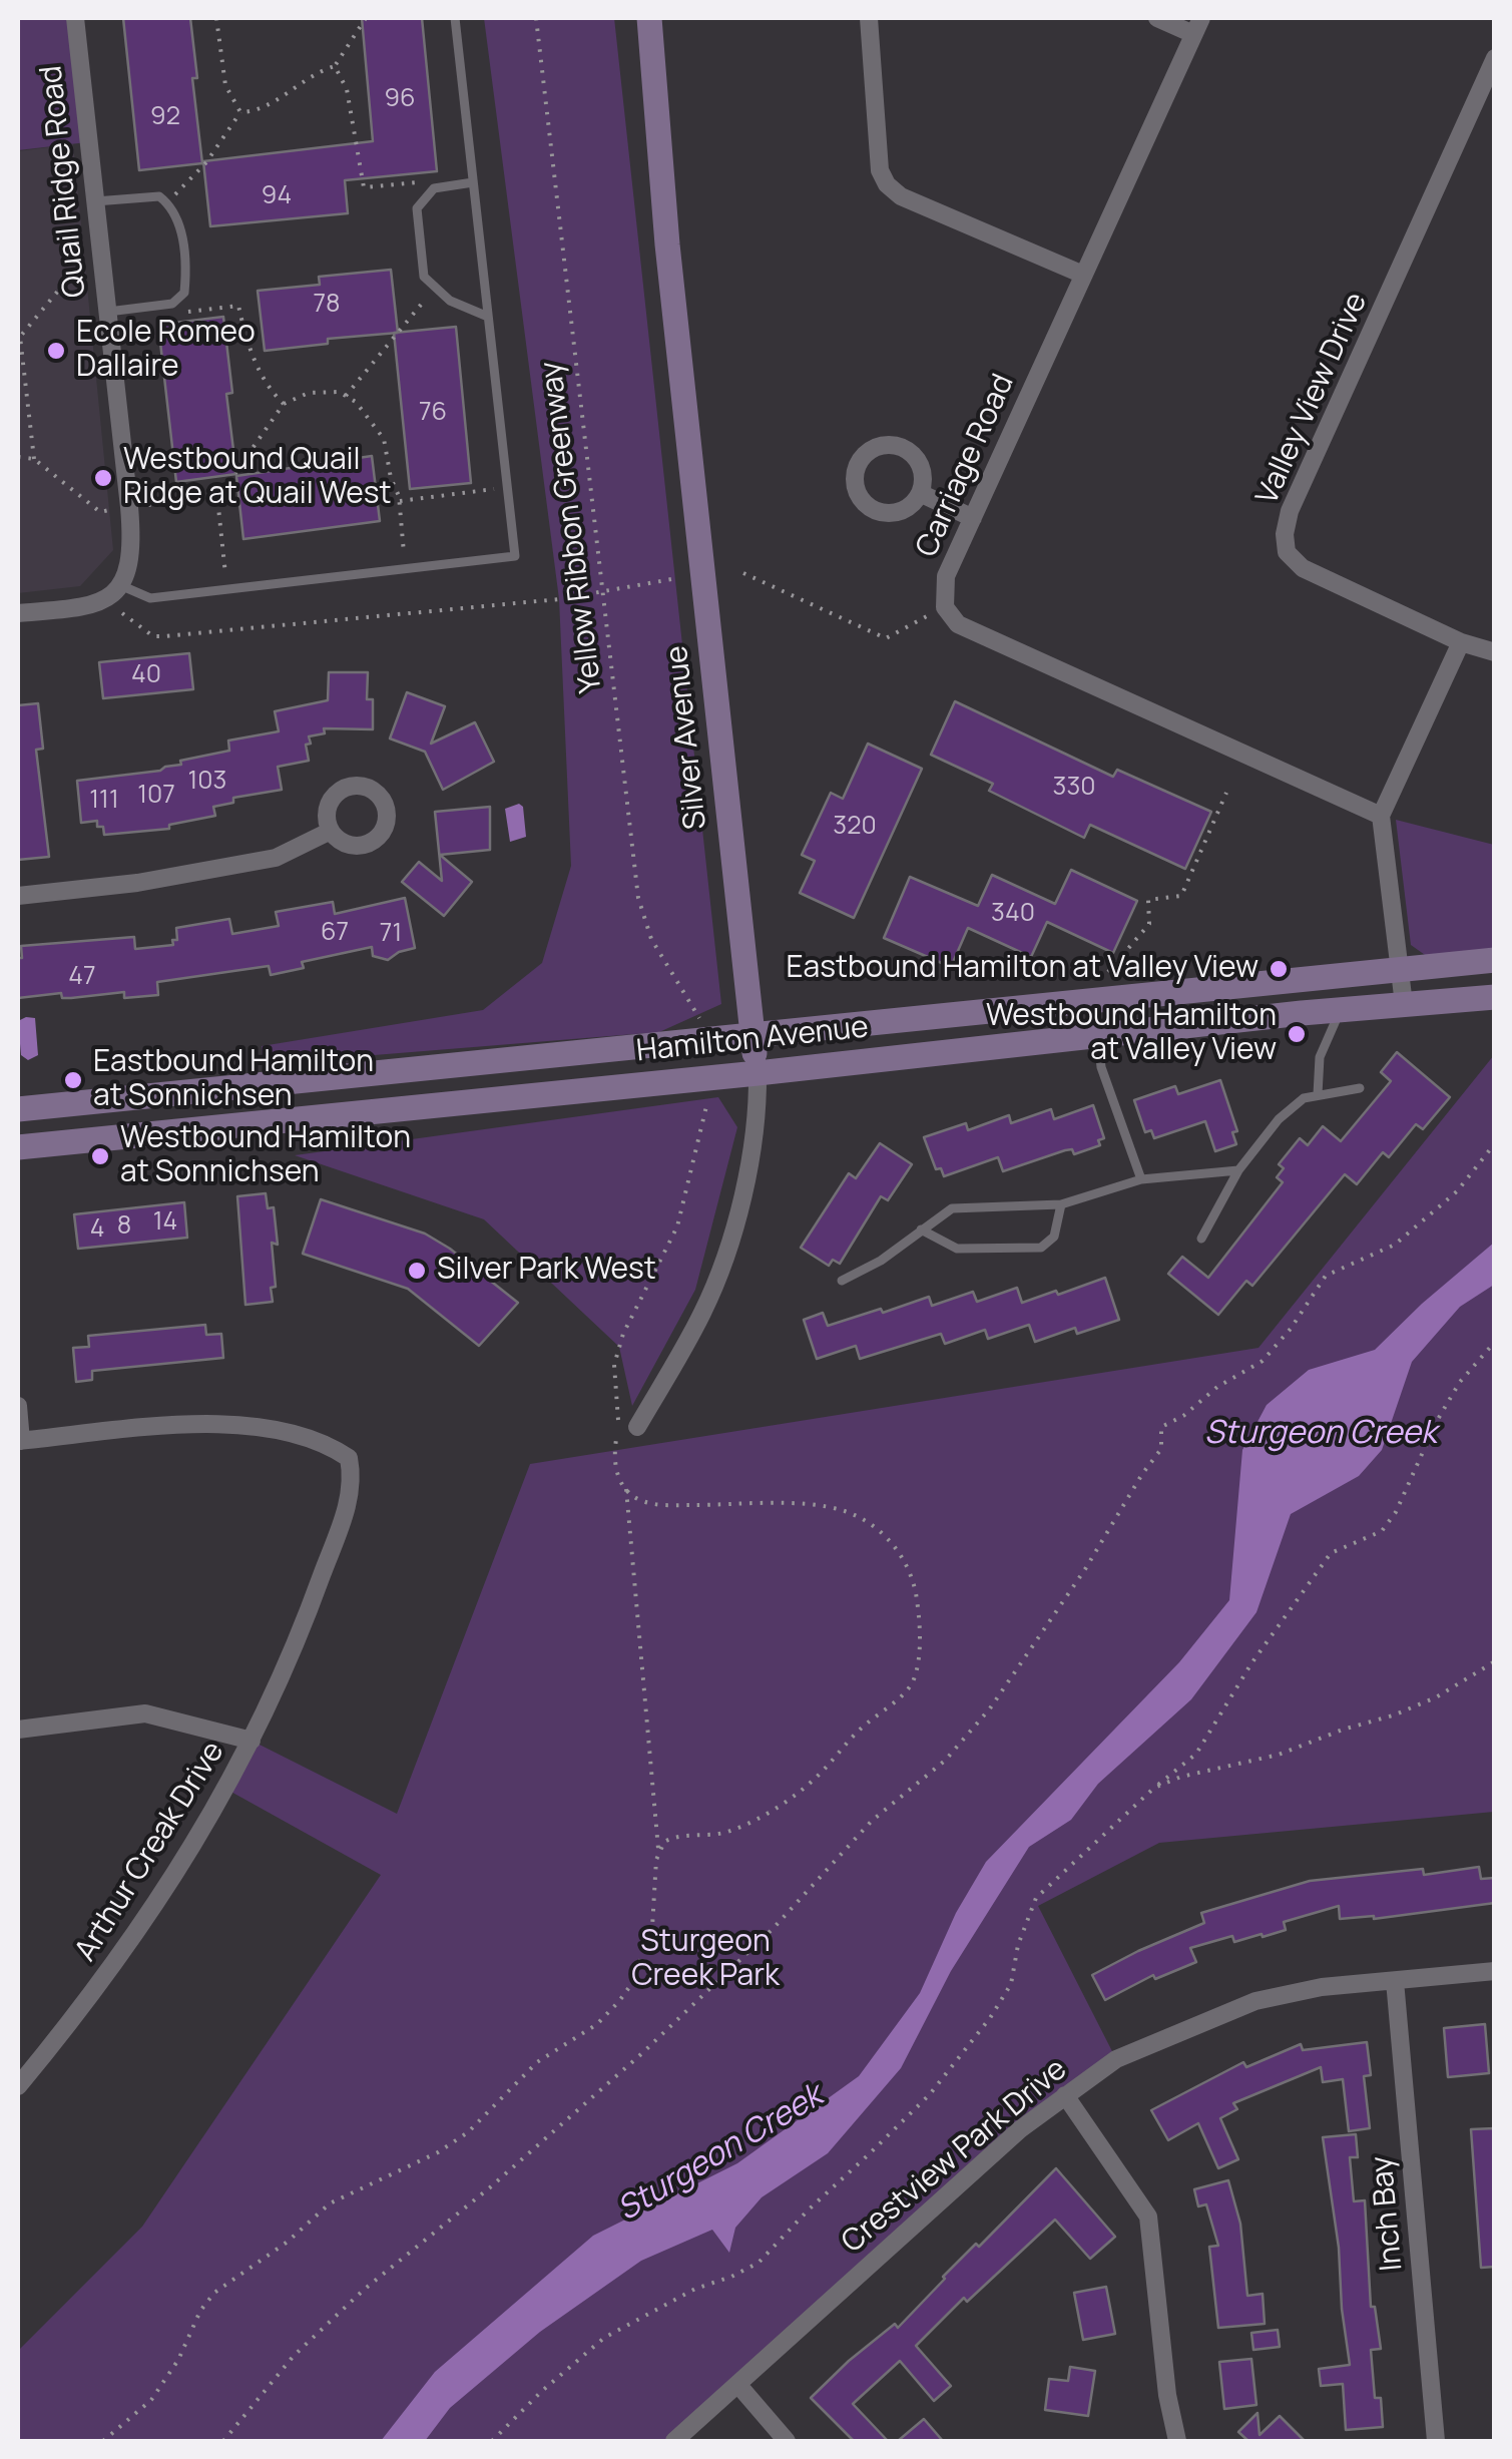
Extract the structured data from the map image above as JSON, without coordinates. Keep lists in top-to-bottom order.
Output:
{
  "streets": {
    "street": [
      "Quail Ridge Road",
      "Valley View Drive",
      "Carriage Road",
      "Silver Avenue",
      "Hamilton Avenue",
      "Arthur Creak Drive",
      "Crestview Park Drive",
      "Inch Bay"
    ],
    "path": ["Yellow Ribbon Greenway"]
  },
  "crossings": [
    ["Yellow Ribbon Greenway", "Hamilton Avenue"],
    ["Silver Avenue", "Hamilton Avenue"],
    ["Crestview Park Drive", "Inch Bay"]
  ],
  "water": ["Sturgeon Creek"],
  "parks": ["Sturgeon Creek Park"],
  "places": [
    "Ecole Romeo Dallaire",
    "Westbound Quail Ridge at Quail West",
    "Eastbound Hamilton at Valley View",
    "Westbound Hamilton at Valley View",
    "Eastbound Hamilton at Sonnichsen",
    "Westbound Hamilton at Sonnichsen",
    "Silver Park West"
  ],
  "house_numbers": [
    "96",
    "92",
    "94",
    "78",
    "76",
    "40",
    "103",
    "330",
    "107",
    "111",
    "320",
    "340",
    "67",
    "71",
    "47",
    "14",
    "8",
    "4"
  ]
}
